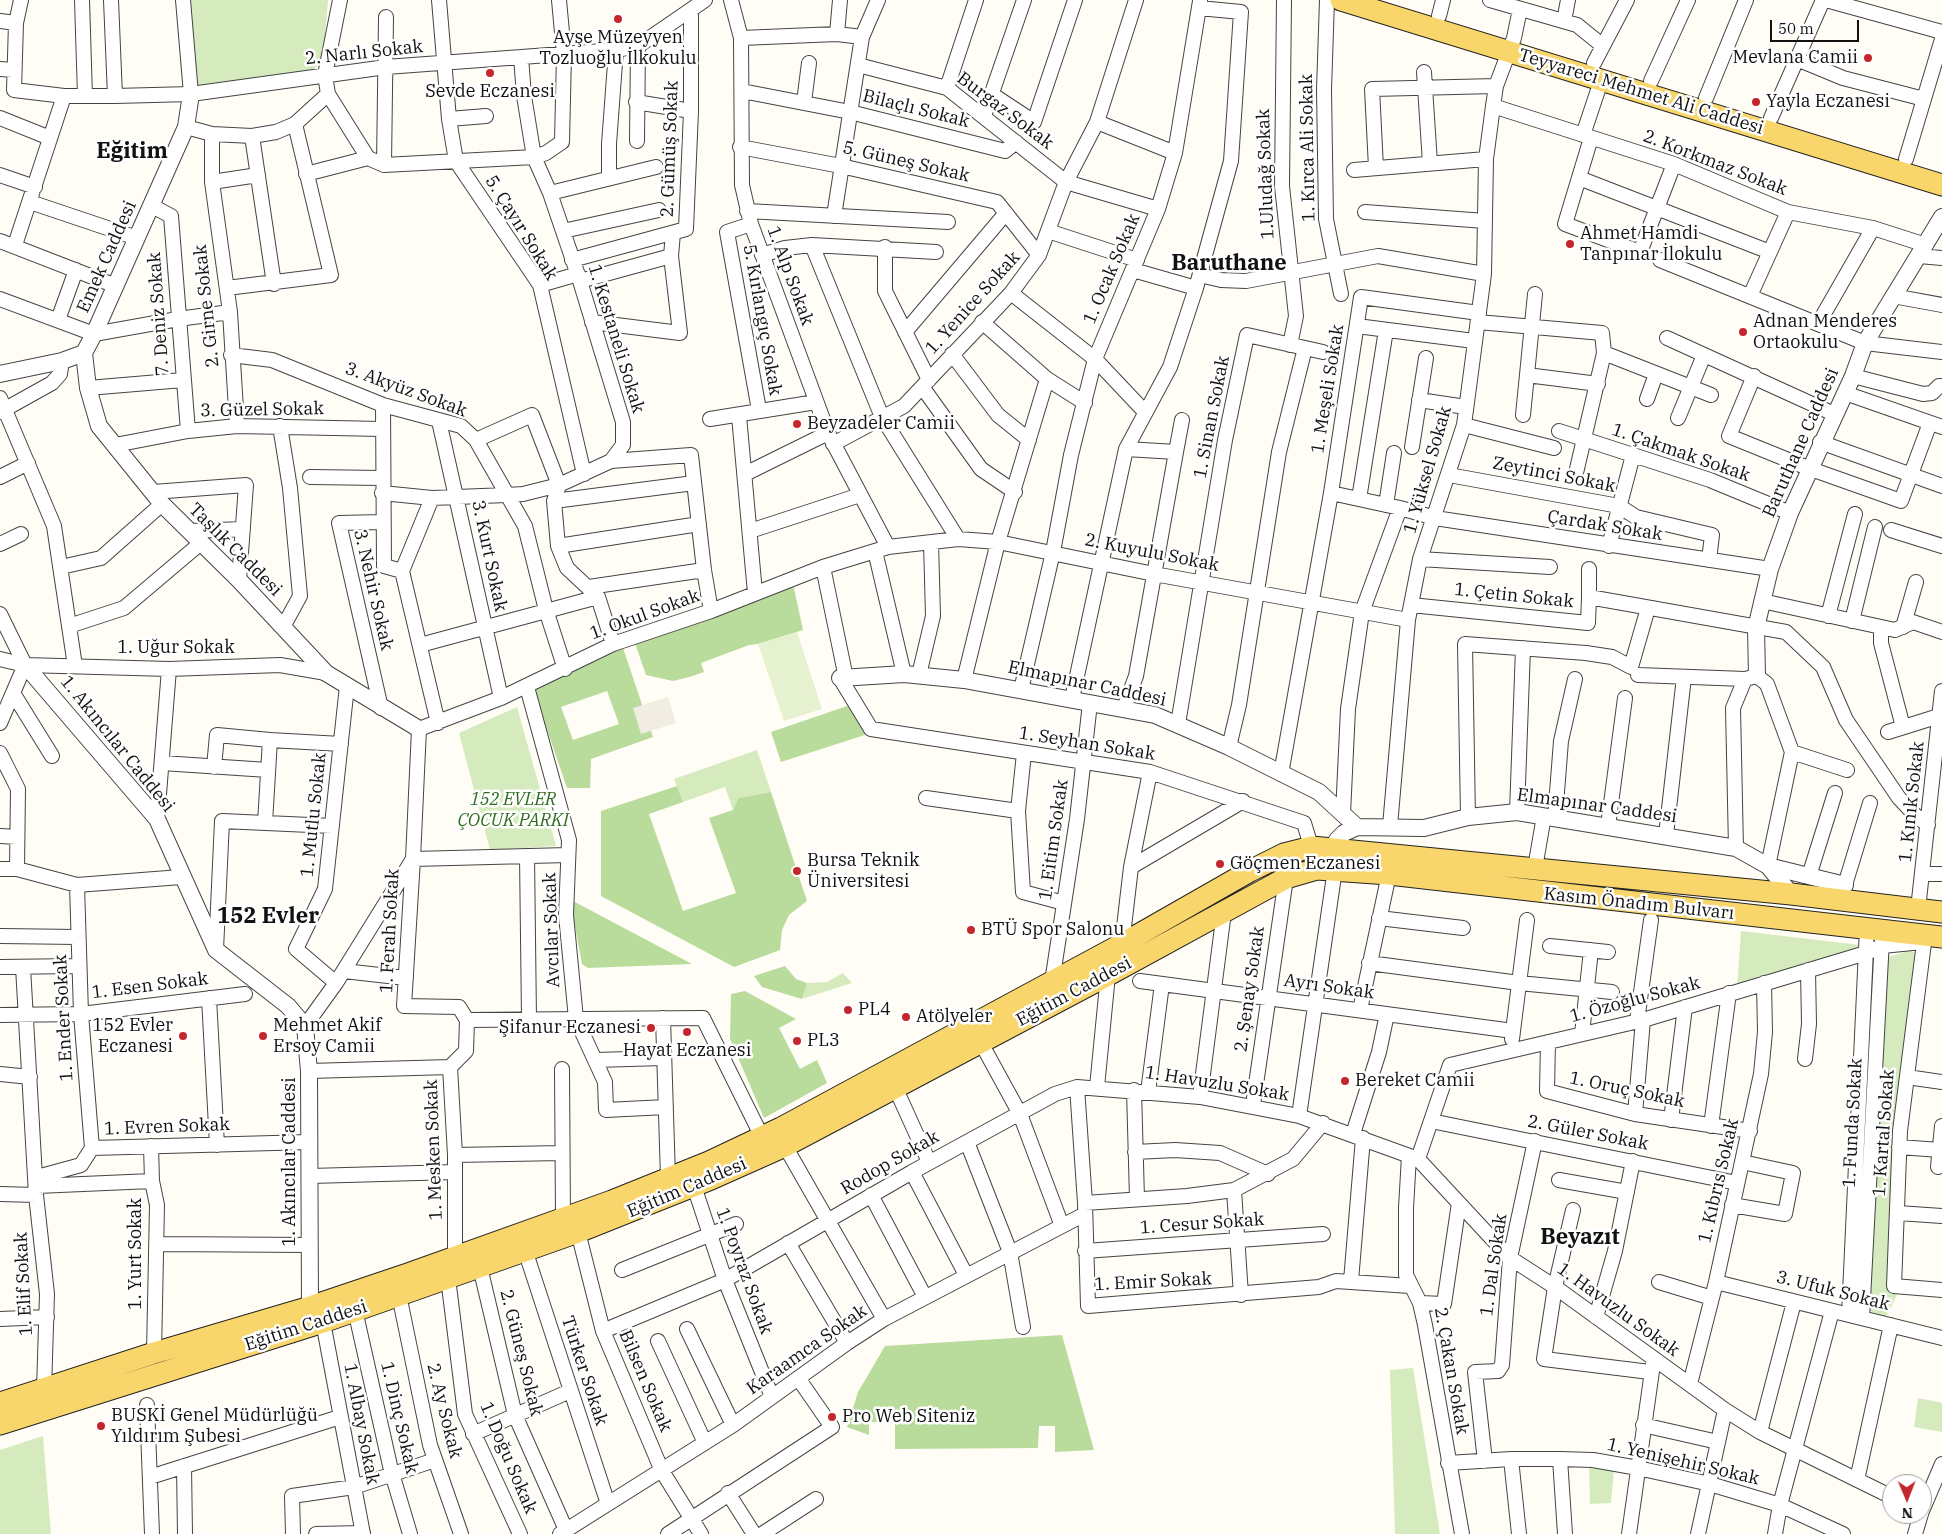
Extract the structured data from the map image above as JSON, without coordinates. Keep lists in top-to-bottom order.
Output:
{
  "streets": {
    "main road": ["Teyyareci Mehmet Ali Caddesi", "Kasım Önadım Bulvarı", "Eğitim Caddesi"],
    "street": [
      "2. Narlı Sokak",
      "Bilaçlı Sokak",
      "Burgaz Sokak",
      "1. Kırca Ali Sokak",
      "2. Gümüş Sokak",
      "5. Güneş Sokak",
      "2. Korkmaz Sokak",
      "1.Uludağ Sokak",
      "5. Çayır Sokak",
      "Emek Caddesi",
      "1. Ocak Sokak",
      "1. Alp Sokak",
      "1. Yenice Sokak",
      "2. Girne Sokak",
      "7. Deniz Sokak",
      "5. Kırlangıç Sokak",
      "1. Kestaneli Sokak",
      "1. Meşeli Sokak",
      "3. Akyüz Sokak",
      "3. Güzel Sokak",
      "1. Sinan Sokak",
      "Baruthane Caddesi",
      "1. Çakmak Sokak",
      "1. Yüksel Sokak",
      "Zeytinci Sokak",
      "Çardak Sokak",
      "Taşlık Caddesi",
      "2. Kuyulu Sokak",
      "3. Kurt Sokak",
      "3. Nehir Sokak",
      "1. Çetin Sokak",
      "1. Okul Sokak",
      "1. Uğur Sokak",
      "Elmapınar Caddesi",
      "1. Akıncılar Caddesi",
      "1. Seyhan Sokak",
      "1. Kınık Sokak",
      "1. Mutlu Sokak",
      "1. Eitim Sokak",
      "Avcılar Sokak",
      "1. Ferah Sokak",
      "1. Esen Sokak",
      "Ayrı Sokak",
      "2. Şenay Sokak",
      "1. Özoğlu Sokak",
      "1. Ender Sokak",
      "1. Havuzlu Sokak",
      "1. Oruç Sokak",
      "1. Funda Sokak",
      "1. Evren Sokak",
      "2. Güler Sokak",
      "1. Kartal Sokak",
      "1. Mesken Sokak",
      "Rodop Sokak",
      "1. Kıbrıs Sokak",
      "1. Cesur Sokak",
      "1. Yurt Sokak",
      "1. Dal Sokak",
      "1. Poyraz Sokak",
      "1. Emir Sokak",
      "1. Elif Sokak",
      "3. Ufuk Sokak",
      "Karaamca Sokak",
      "2. Güneş Sokak",
      "Türker Sokak",
      "2. Çakan Sokak",
      "Bilsen Sokak",
      "2. Ay Sokak",
      "1. Dinç Sokak",
      "1. Albay Sokak",
      "1. Doğu Sokak",
      "1. Yenişehir Sokak"
    ]
  },
  "crossings": [
    ["2. Narlı Sokak", "2. Gümüş Sokak"],
    ["2. Narlı Sokak", "5. Çayır Sokak"],
    ["2. Narlı Sokak", "Emek Caddesi"],
    ["2. Narlı Sokak", "1. Kestaneli Sokak"],
    ["Teyyareci Mehmet Ali Caddesi", "1. Yüksel Sokak"],
    ["Bilaçlı Sokak", "Burgaz Sokak"],
    ["Bilaçlı Sokak", "1. Alp Sokak"],
    ["Burgaz Sokak", "1. Yenice Sokak"],
    ["2. Gümüş Sokak", "1. Kestaneli Sokak"],
    ["5. Güneş Sokak", "1. Alp Sokak"],
    ["5. Güneş Sokak", "1. Yenice Sokak"],
    ["2. Korkmaz Sokak", "Baruthane Caddesi"],
    ["2. Korkmaz Sokak", "1. Yüksel Sokak"],
    ["1.Uludağ Sokak", "1. Sinan Sokak"],
    ["Emek Caddesi", "7. Deniz Sokak"],
    ["Emek Caddesi", "Taşlık Caddesi"],
    ["1. Ocak Sokak", "2. Kuyulu Sokak"],
    ["1. Ocak Sokak", "Elmapınar Caddesi"],
    ["1. Alp Sokak", "1. Yenice Sokak"],
    ["1. Alp Sokak", "5. Kırlangıç Sokak"],
    ["1. Alp Sokak", "2. Kuyulu Sokak"],
    ["1. Alp Sokak", "1. Okul Sokak"],
    ["1. Alp Sokak", "Elmapınar Caddesi"],
    ["2. Girne Sokak", "3. Akyüz Sokak"],
    ["2. Girne Sokak", "3. Güzel Sokak"],
    ["7. Deniz Sokak", "3. Güzel Sokak"],
    ["1. Meşeli Sokak", "1. Yüksel Sokak"],
    ["1. Meşeli Sokak", "Çardak Sokak"],
    ["1. Meşeli Sokak", "2. Kuyulu Sokak"],
    ["1. Meşeli Sokak", "Elmapınar Caddesi"],
    ["3. Akyüz Sokak", "3. Kurt Sokak"],
    ["3. Akyüz Sokak", "1. Okul Sokak"],
    ["3. Güzel Sokak", "Taşlık Caddesi"],
    ["1. Sinan Sokak", "2. Kuyulu Sokak"],
    ["Baruthane Caddesi", "1. Çakmak Sokak"],
    ["Baruthane Caddesi", "Çardak Sokak"],
    ["Baruthane Caddesi", "1. Çetin Sokak"],
    ["1. Yüksel Sokak", "Zeytinci Sokak"],
    ["1. Yüksel Sokak", "Çardak Sokak"],
    ["1. Yüksel Sokak", "2. Kuyulu Sokak"],
    ["1. Yüksel Sokak", "1. Çetin Sokak"],
    ["1. Yüksel Sokak", "Elmapınar Caddesi"],
    ["Zeytinci Sokak", "Çardak Sokak"],
    ["Taşlık Caddesi", "3. Nehir Sokak"],
    ["Taşlık Caddesi", "1. Okul Sokak"],
    ["Taşlık Caddesi", "1. Uğur Sokak"],
    ["Taşlık Caddesi", "1. Mutlu Sokak"],
    ["Taşlık Caddesi", "1. Ferah Sokak"],
    ["2. Kuyulu Sokak", "1. Okul Sokak"],
    ["3. Kurt Sokak", "1. Okul Sokak"],
    ["1. Çetin Sokak", "1. Kınık Sokak"],
    ["1. Okul Sokak", "1. Seyhan Sokak"],
    ["1. Okul Sokak", "Avcılar Sokak"],
    ["1. Okul Sokak", "1. Ferah Sokak"],
    ["1. Uğur Sokak", "1. Akıncılar Caddesi"],
    ["Elmapınar Caddesi", "1. Seyhan Sokak"],
    ["Elmapınar Caddesi", "1. Eitim Sokak"],
    ["Elmapınar Caddesi", "Kasım Önadım Bulvarı"],
    ["1. Akıncılar Caddesi", "Eğitim Caddesi"],
    ["1. Akıncılar Caddesi", "1. Evren Sokak"],
    ["1. Akıncılar Caddesi", "1. Albay Sokak"],
    ["1. Seyhan Sokak", "1. Eitim Sokak"],
    ["1. Seyhan Sokak", "Eğitim Caddesi"],
    ["1. Kınık Sokak", "Kasım Önadım Bulvarı"],
    ["1. Eitim Sokak", "Eğitim Caddesi"],
    ["Kasım Önadım Bulvarı", "Eğitim Caddesi"],
    ["Kasım Önadım Bulvarı", "1. Özoğlu Sokak"],
    ["Kasım Önadım Bulvarı", "1. Funda Sokak"],
    ["Kasım Önadım Bulvarı", "1. Kartal Sokak"],
    ["1. Ferah Sokak", "1. Mesken Sokak"],
    ["1. Esen Sokak", "1. Ender Sokak"],
    ["1. Esen Sokak", "1. Elif Sokak"],
    ["Ayrı Sokak", "2. Şenay Sokak"],
    ["2. Şenay Sokak", "Eğitim Caddesi"],
    ["2. Şenay Sokak", "1. Havuzlu Sokak"],
    ["Eğitim Caddesi", "1. Mesken Sokak"],
    ["Eğitim Caddesi", "1. Yurt Sokak"],
    ["Eğitim Caddesi", "1. Poyraz Sokak"],
    ["Eğitim Caddesi", "1. Elif Sokak"],
    ["Eğitim Caddesi", "2. Güneş Sokak"],
    ["Eğitim Caddesi", "Türker Sokak"],
    ["Eğitim Caddesi", "Bilsen Sokak"],
    ["Eğitim Caddesi", "2. Ay Sokak"],
    ["Eğitim Caddesi", "1. Dinç Sokak"],
    ["Eğitim Caddesi", "1. Albay Sokak"],
    ["Eğitim Caddesi", "1. Doğu Sokak"],
    ["1. Özoğlu Sokak", "1. Havuzlu Sokak"],
    ["1. Özoğlu Sokak", "1. Oruç Sokak"],
    ["1. Özoğlu Sokak", "1. Funda Sokak"],
    ["1. Özoğlu Sokak", "2. Güler Sokak"],
    ["1. Özoğlu Sokak", "1. Kıbrıs Sokak"],
    ["1. Özoğlu Sokak", "2. Çakan Sokak"],
    ["1. Ender Sokak", "1. Evren Sokak"],
    ["1. Havuzlu Sokak", "Rodop Sokak"],
    ["1. Havuzlu Sokak", "1. Kıbrıs Sokak"],
    ["1. Havuzlu Sokak", "1. Dal Sokak"],
    ["1. Havuzlu Sokak", "1. Emir Sokak"],
    ["1. Havuzlu Sokak", "Karaamca Sokak"],
    ["1. Havuzlu Sokak", "2. Çakan Sokak"],
    ["1. Oruç Sokak", "1. Kıbrıs Sokak"],
    ["1. Funda Sokak", "3. Ufuk Sokak"],
    ["1. Evren Sokak", "1. Yurt Sokak"],
    ["1. Evren Sokak", "1. Elif Sokak"],
    ["2. Güler Sokak", "1. Kıbrıs Sokak"],
    ["2. Güler Sokak", "1. Dal Sokak"],
    ["Rodop Sokak", "1. Poyraz Sokak"],
    ["Rodop Sokak", "1. Emir Sokak"],
    ["Rodop Sokak", "Bilsen Sokak"],
    ["1. Kıbrıs Sokak", "3. Ufuk Sokak"],
    ["1. Cesur Sokak", "1. Emir Sokak"],
    ["1. Yurt Sokak", "1. Elif Sokak"],
    ["1. Dal Sokak", "1. Yenişehir Sokak"],
    ["1. Poyraz Sokak", "Karaamca Sokak"],
    ["1. Emir Sokak", "Karaamca Sokak"],
    ["1. Emir Sokak", "2. Çakan Sokak"],
    ["Karaamca Sokak", "2. Güneş Sokak"],
    ["Karaamca Sokak", "Türker Sokak"],
    ["Karaamca Sokak", "Bilsen Sokak"],
    ["2. Çakan Sokak", "1. Yenişehir Sokak"]
  ],
  "districts": [
    "Eğitim",
    "Baruthane",
    "152 Evler",
    "Beyazıt"
  ],
  "parks": ["152 EVLER ÇOCUK PARKI"],
  "places": [
    "Ayşe Müzeyyen Tozluoğlu İlkokulu",
    "Mevlana Camii",
    "Sevde Eczanesi",
    "Yayla Eczanesi",
    "Ahmet Hamdi Tanpınar İlokulu",
    "Adnan Menderes Ortaokulu",
    "Beyzadeler Camii",
    "Göçmen Eczanesi",
    "Bursa Teknik Üniversitesi",
    "BTÜ Spor Salonu",
    "PL4",
    "Atölyeler",
    "Şifanur Eczanesi",
    "Hayat Eczanesi",
    "152 Evler Eczanesi",
    "Mehmet Akif Ersoy Camii",
    "PL3",
    "Bereket Camii",
    "Pro Web Siteniz",
    "BUSKİ Genel Müdürlüğü Yıldırım Şubesi"
  ],
  "scale_bar": "50 m",
  "north": "bottom"
}
